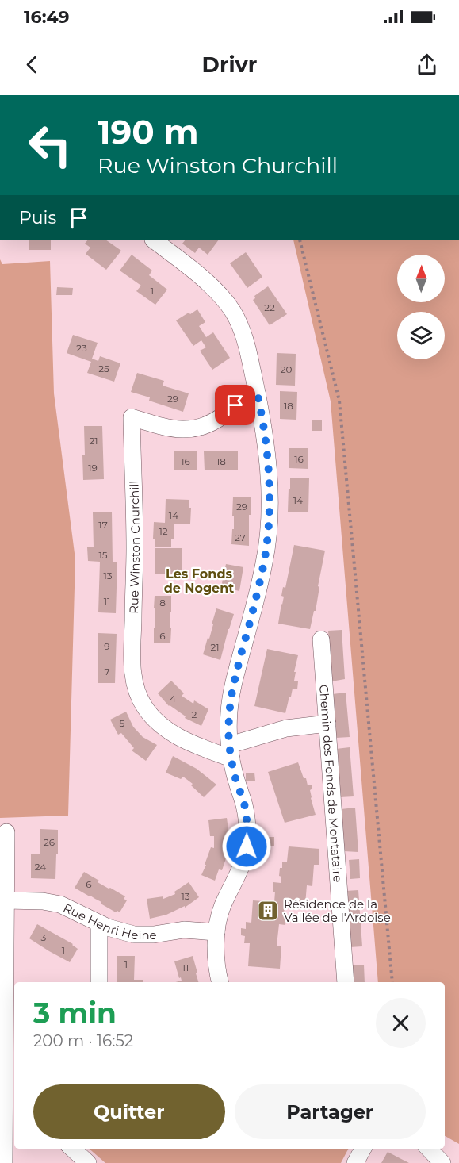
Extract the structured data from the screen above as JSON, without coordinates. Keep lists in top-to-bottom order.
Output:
{
  "streets": {
    "street": ["Rue Winston Churchill", "Chemin des Fonds de Montataire", "Rue Henri Heine"]
  },
  "districts": ["Les Fonds de Nogent"],
  "places": {
    "building": ["Résidence de la Vallée de l'Ardoise"]
  },
  "house_numbers": [
    "1",
    "22",
    "23",
    "25",
    "20",
    "29",
    "18",
    "21",
    "16",
    "16",
    "18",
    "19",
    "14",
    "29",
    "14",
    "17",
    "12",
    "27",
    "15",
    "13",
    "11",
    "8",
    "6",
    "9",
    "21",
    "7",
    "4",
    "2",
    "5",
    "26",
    "24",
    "6",
    "13",
    "3",
    "1",
    "1",
    "11"
  ],
  "north": "top",
  "page": {
    "status": "16:49",
    "header": "Drivr",
    "turn": ["190 m", "Rue Winston Churchill"],
    "then": "Puis",
    "heading": ["3 min", "200 m · 16:52"],
    "buttons": ["Quitter", "Partager"]
  }
}
